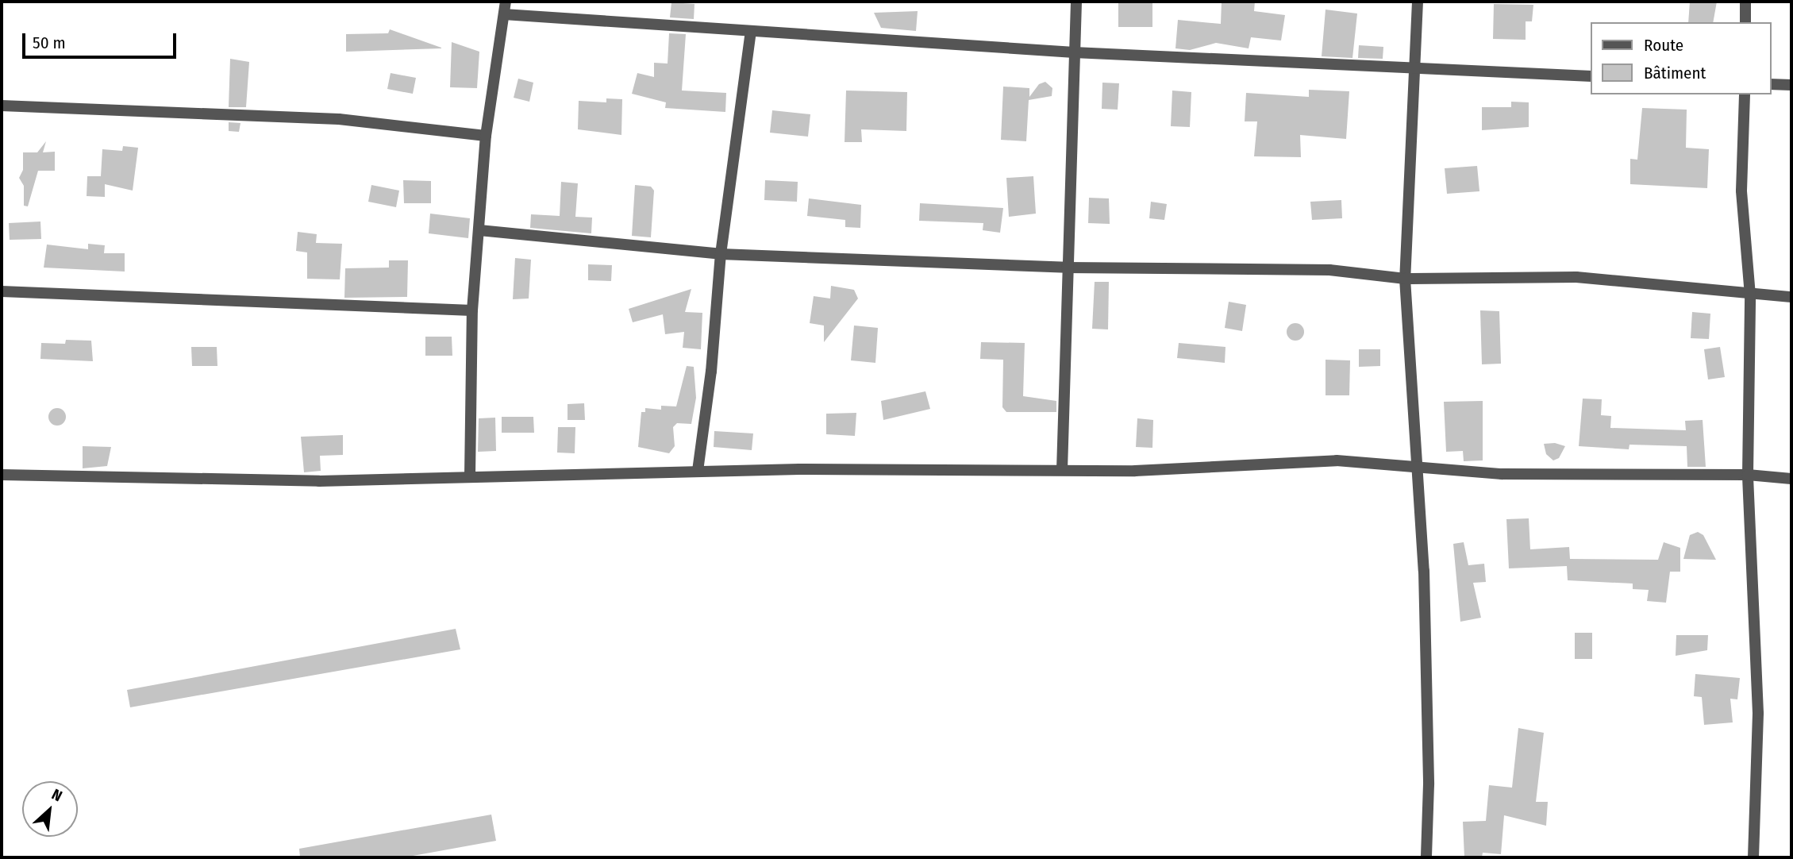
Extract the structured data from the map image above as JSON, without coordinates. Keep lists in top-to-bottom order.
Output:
{
  "legend": ["Route", "Bâtiment"],
  "scale_bar": "50 m",
  "north": "top right"
}
